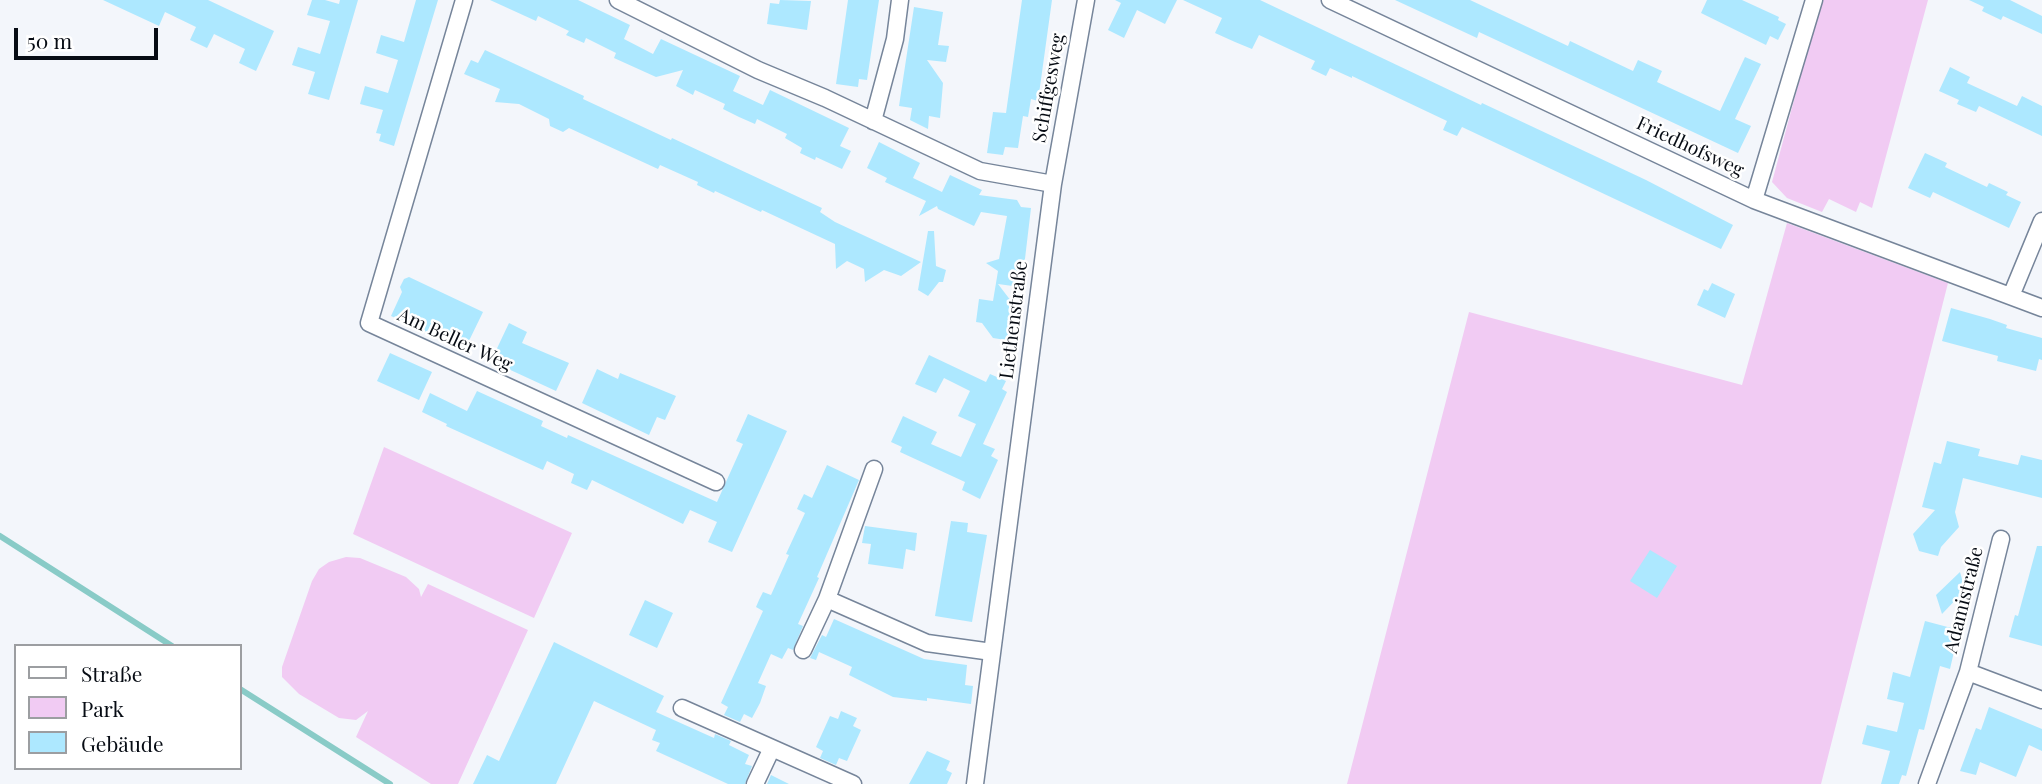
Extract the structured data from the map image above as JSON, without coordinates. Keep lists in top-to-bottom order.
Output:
{
  "streets": {
    "street": [
      "Schiffgesweg",
      "Friedhofsweg",
      "Liethenstraße",
      "Am Beller Weg",
      "Adamistraße"
    ]
  },
  "crossings": [
    ["Schiffgesweg", "Liethenstraße"]
  ],
  "legend": ["Straße", "Park", "Gebäude"],
  "scale_bar": "50 m"
}
